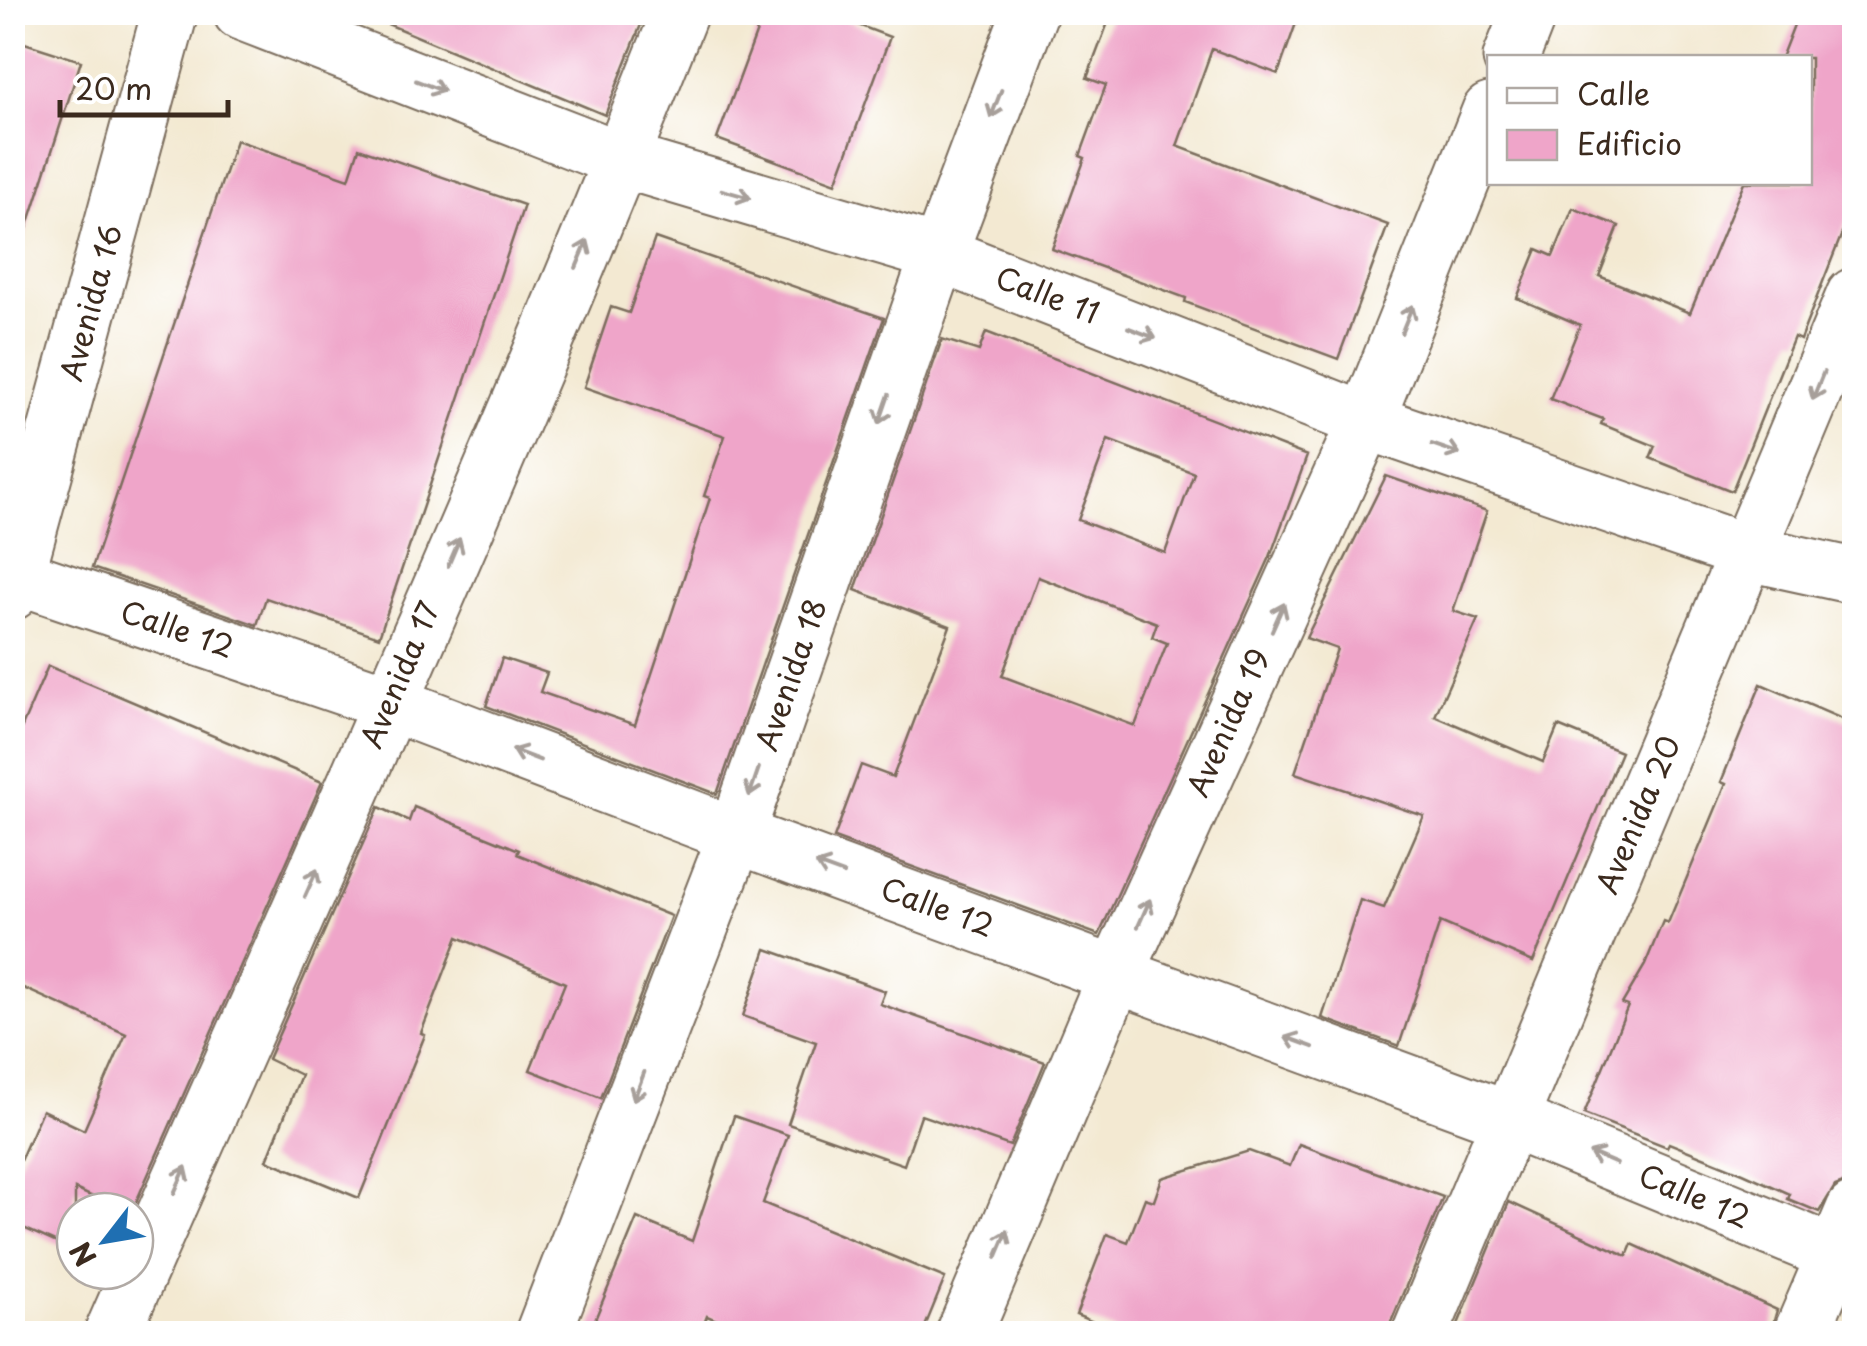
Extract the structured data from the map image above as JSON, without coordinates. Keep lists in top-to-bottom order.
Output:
{
  "streets": {
    "street": [
      "Calle 11",
      "Avenida 16",
      "Calle 12",
      "Avenida 17",
      "Avenida 18",
      "Avenida 19",
      "Avenida 20"
    ]
  },
  "crossings": [
    ["Calle 11", "Avenida 17"],
    ["Calle 11", "Avenida 18"],
    ["Calle 11", "Avenida 19"],
    ["Calle 11", "Avenida 20"],
    ["Avenida 16", "Calle 12"],
    ["Calle 12", "Avenida 17"],
    ["Calle 12", "Avenida 18"],
    ["Calle 12", "Avenida 19"],
    ["Calle 12", "Avenida 20"]
  ],
  "one_way": [
    "Calle 11",
    "Calle 12",
    "Avenida 17",
    "Avenida 18",
    "Avenida 19"
  ],
  "legend": ["Calle", "Edificio"],
  "scale_bar": "20 m",
  "north": "bottom left"
}
